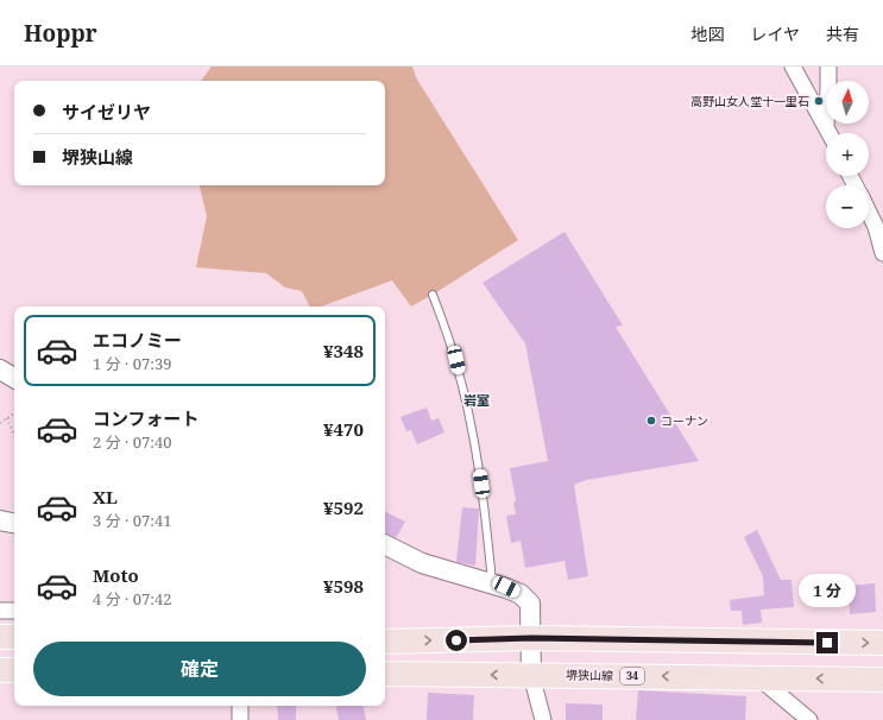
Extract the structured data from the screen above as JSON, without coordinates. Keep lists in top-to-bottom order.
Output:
{
  "streets": {
    "main road": ["堺狭山線", "34"]
  },
  "districts": ["岩室"],
  "places": ["高野山女人堂十一里石", "コーナン"],
  "north": "top",
  "page": {
    "header": "Hoppr",
    "nav": ["地図", "レイヤ", "共有"],
    "map_buttons": ["+", "−"],
    "banner": ["サイゼリヤ", "堺狭山線"],
    "list": [
      {
        "name": "エコノミー",
        "note": "1 分 · 07:39",
        "value": "¥348"
      },
      {
        "name": "コンフォート",
        "note": "2 分 · 07:40",
        "value": "¥470"
      },
      {
        "name": "XL",
        "note": "3 分 · 07:41",
        "value": "¥592"
      },
      {
        "name": "Moto",
        "note": "4 分 · 07:42",
        "value": "¥598"
      }
    ],
    "bubble": "1 分",
    "buttons": "確定"
  }
}
